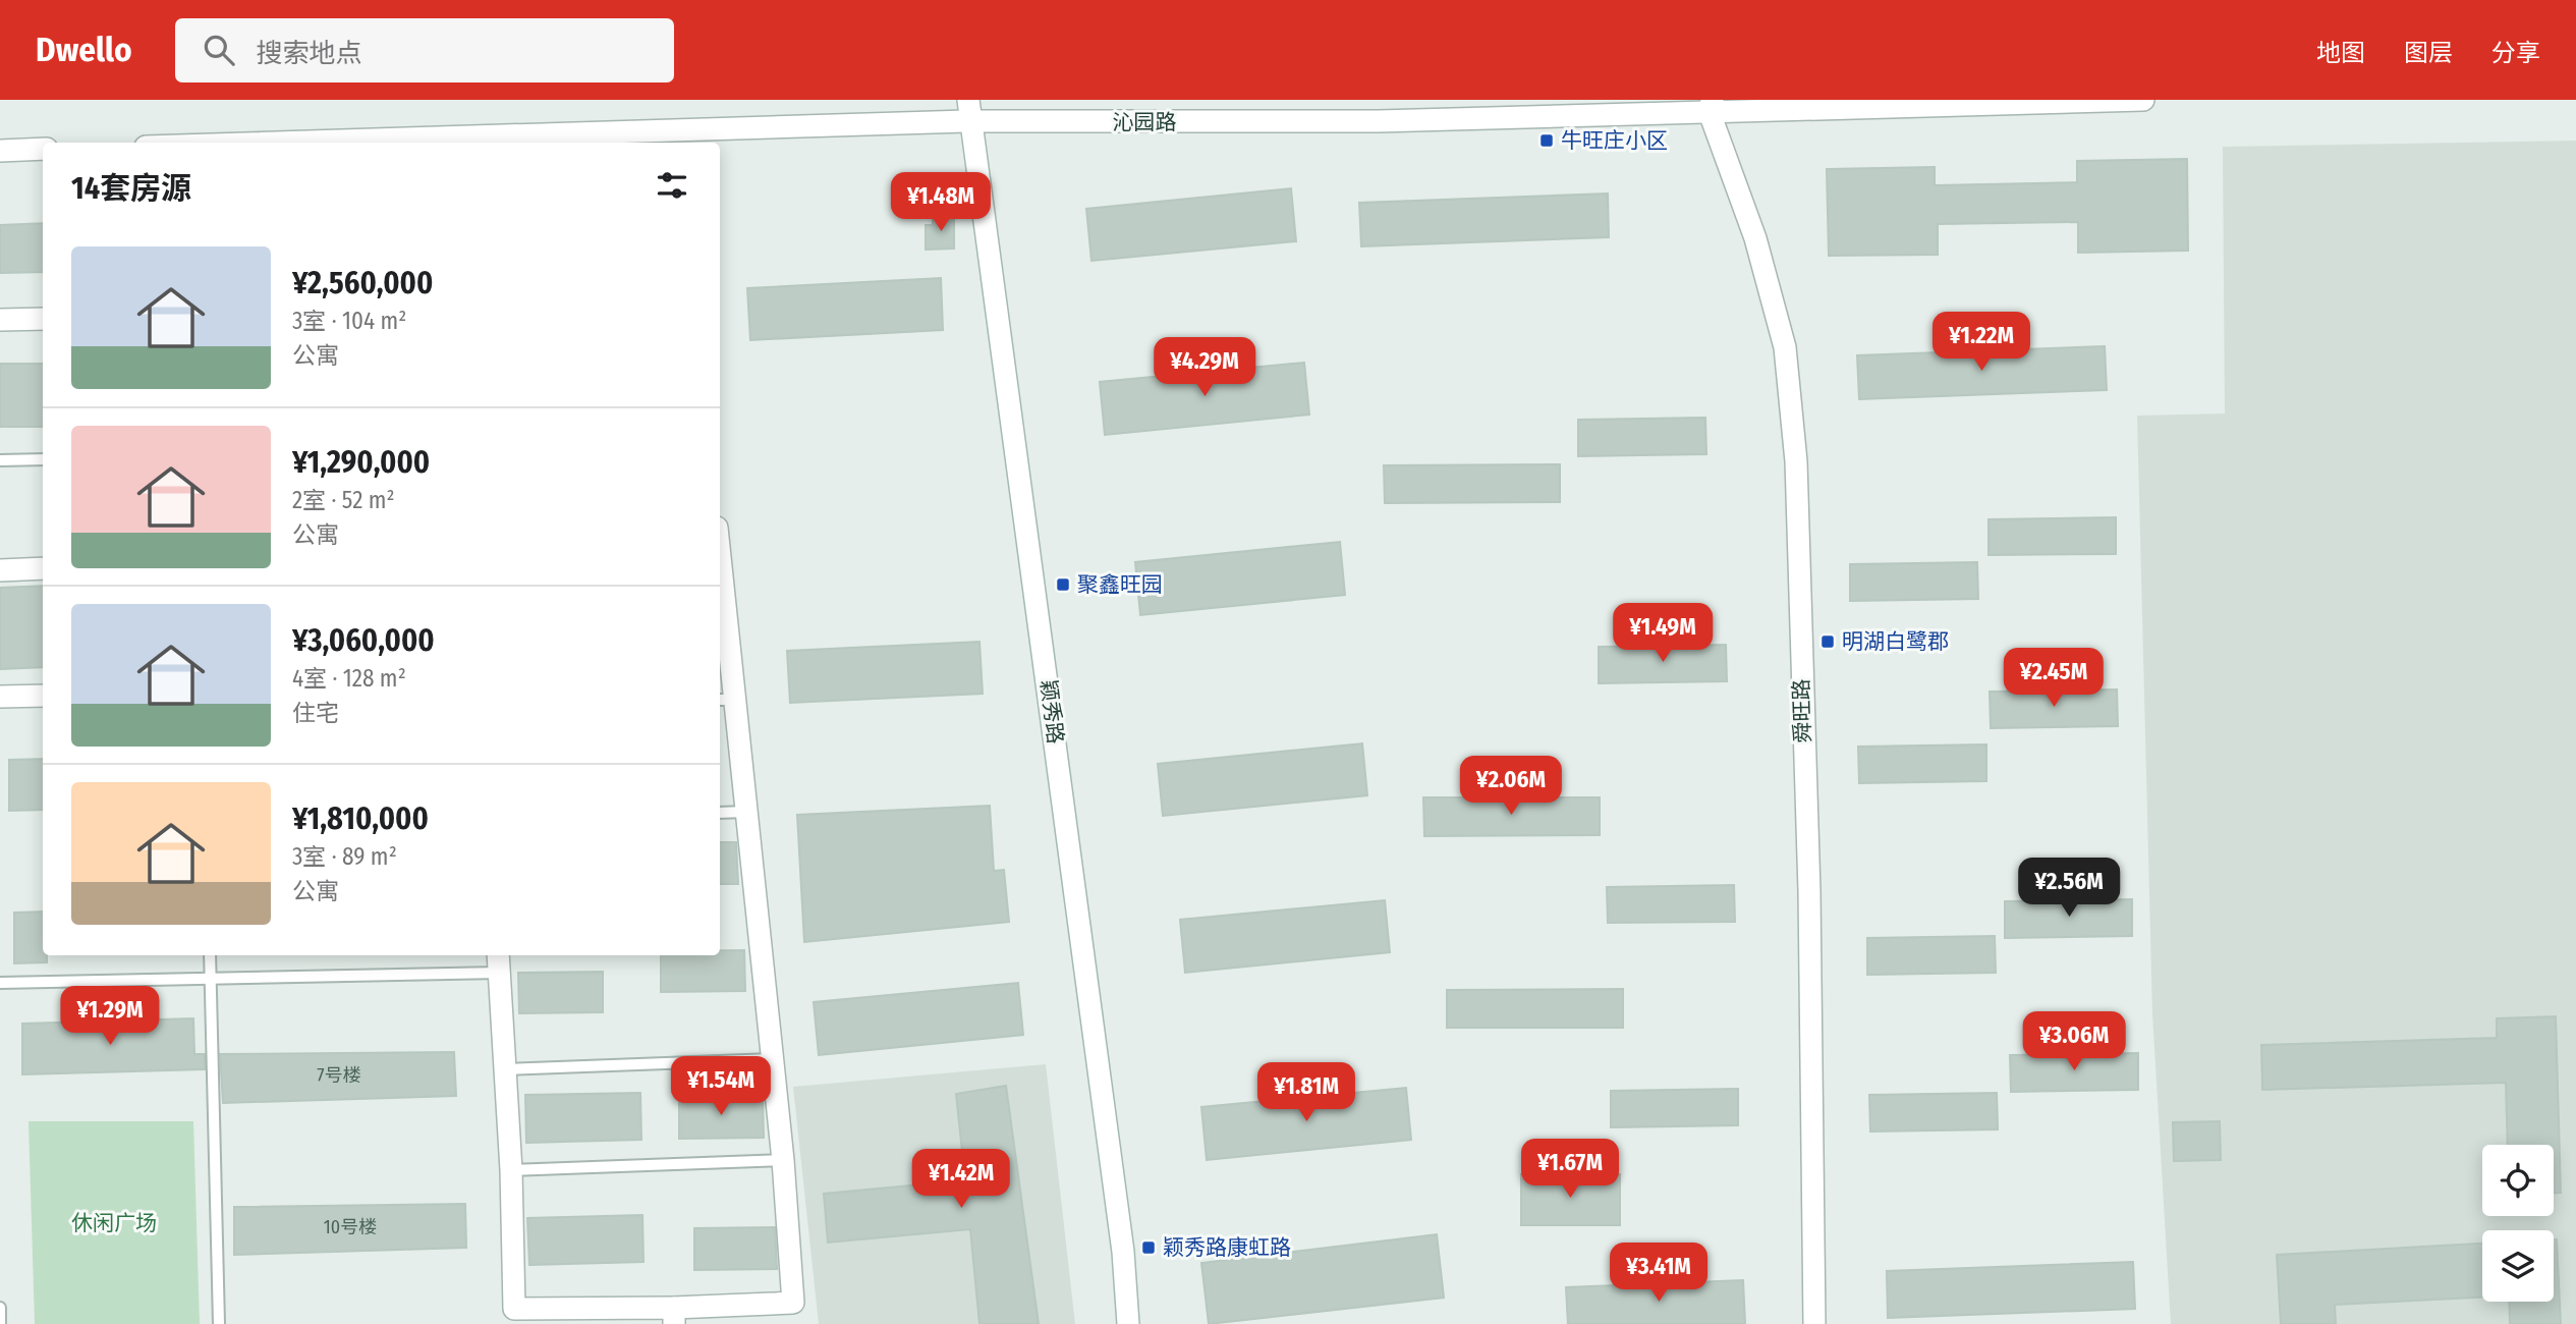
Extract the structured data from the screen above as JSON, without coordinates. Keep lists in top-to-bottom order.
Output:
{
  "streets": {
    "street": ["沁园路", "舜旺路", "颖秀路"]
  },
  "crossings": [
    ["沁园路", "舜旺路"],
    ["沁园路", "颖秀路"]
  ],
  "parks": ["休闲广场"],
  "places": {
    "transit": [
      "牛旺庄小区",
      "聚鑫旺园",
      "明湖白鹭郡",
      "颖秀路康虹路"
    ]
  },
  "house_numbers": ["7号楼", "10号楼"],
  "page": {
    "header": "Dwello",
    "search": "搜索地点",
    "nav": ["地图", "图层", "分享"],
    "heading": "14套房源",
    "price": [
      "¥1.48M",
      "¥1.22M",
      "¥4.29M",
      "¥1.49M",
      "¥2.45M",
      "¥2.06M",
      "¥2.56M",
      "¥1.29M",
      "¥3.06M",
      "¥1.54M",
      "¥1.81M",
      "¥1.67M",
      "¥1.42M",
      "¥3.41M"
    ],
    "list": [
      {
        "name": "¥2,560,000",
        "note": "3室 · 104 m² · 公寓"
      },
      {
        "name": "¥1,290,000",
        "note": "2室 · 52 m² · 公寓"
      },
      {
        "name": "¥3,060,000",
        "note": "4室 · 128 m² · 住宅"
      },
      {
        "name": "¥1,810,000",
        "note": "3室 · 89 m² · 公寓"
      }
    ]
  }
}
